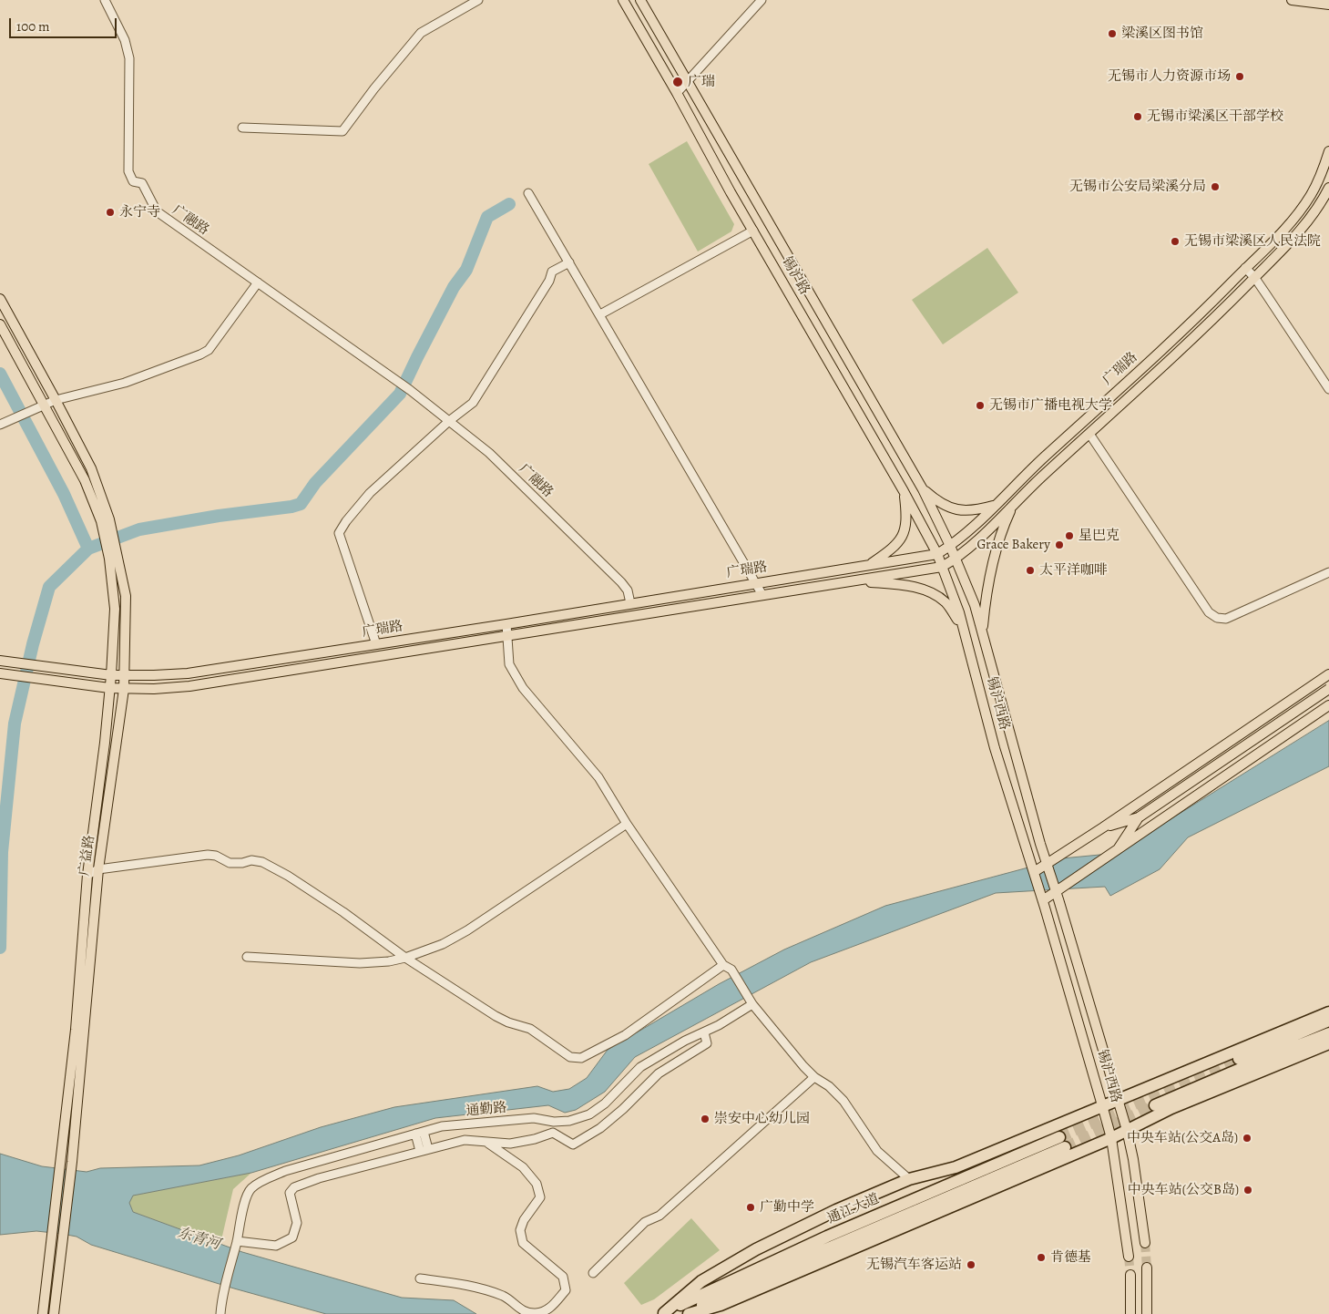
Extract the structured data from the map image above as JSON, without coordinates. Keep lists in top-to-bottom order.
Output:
{
  "streets": {
    "highway": ["通江大道"],
    "main road": [
      "锡沪路",
      "广瑞路",
      "锡沪西路",
      "广益路"
    ],
    "street": ["广融路", "通勤路"]
  },
  "crossings": [
    ["广融路", "广瑞路"],
    ["锡沪路", "广瑞路"],
    ["锡沪路", "锡沪西路"],
    ["广瑞路", "锡沪西路"],
    ["广瑞路", "广益路"]
  ],
  "water": ["东青河"],
  "places": [
    "梁溪区图书馆",
    "无锡市人力资源市场",
    "广瑞",
    "无锡市梁溪区干部学校",
    "无锡市公安局梁溪分局",
    "永宁寺",
    "无锡市梁溪区人民法院",
    "无锡市广播电视大学",
    "星巴克",
    "Grace Bakery",
    "太平洋咖啡",
    "崇安中心幼儿园",
    "中央车站(公交A岛)",
    "中央车站(公交B岛)",
    "广勤中学",
    "肯德基",
    "无锡汽车客运站"
  ],
  "scale_bar": "100 m"
}
